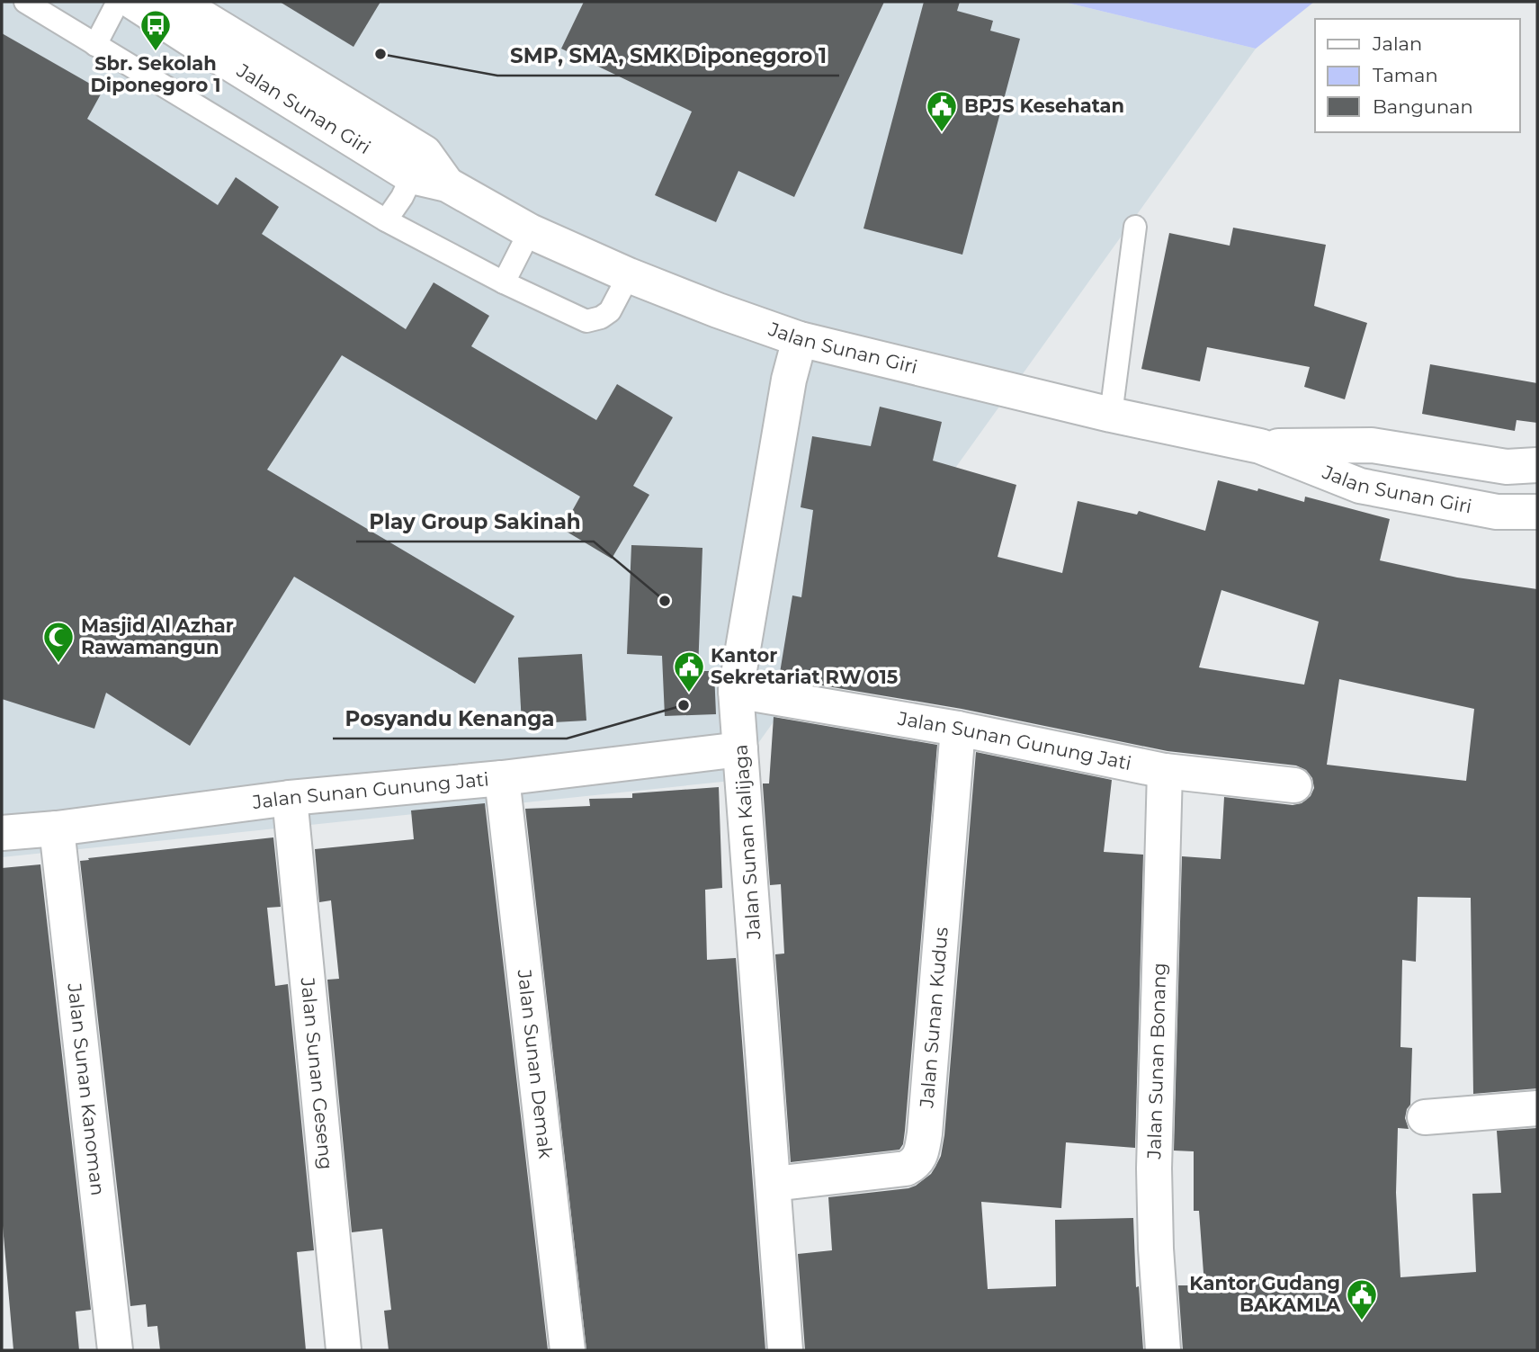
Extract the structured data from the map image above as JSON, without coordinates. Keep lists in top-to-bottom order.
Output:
{
  "streets": {
    "street": [
      "Jalan Sunan Giri",
      "Jalan Sunan Gunung Jati",
      "Jalan Sunan Kalijaga",
      "Jalan Sunan Kudus",
      "Jalan Sunan Bonang",
      "Jalan Sunan Demak",
      "Jalan Sunan Geseng",
      "Jalan Sunan Kanoman"
    ]
  },
  "crossings": [
    ["Jalan Sunan Giri", "Jalan Sunan Kalijaga"],
    ["Jalan Sunan Gunung Jati", "Jalan Sunan Kalijaga"],
    ["Jalan Sunan Gunung Jati", "Jalan Sunan Kudus"],
    ["Jalan Sunan Gunung Jati", "Jalan Sunan Bonang"],
    ["Jalan Sunan Gunung Jati", "Jalan Sunan Demak"],
    ["Jalan Sunan Gunung Jati", "Jalan Sunan Geseng"],
    ["Jalan Sunan Gunung Jati", "Jalan Sunan Kanoman"],
    ["Jalan Sunan Kalijaga", "Jalan Sunan Kudus"]
  ],
  "places": {
    "bus stop": ["Sbr. Sekolah Diponegoro 1"],
    "other": ["SMP, SMA, SMK Diponegoro 1", "Play Group Sakinah", "Posyandu Kenanga"],
    "public building": ["BPJS Kesehatan", "Kantor Sekretariat RW 015", "Kantor Gudang BAKAMLA"],
    "mosque": ["Masjid Al Azhar Rawamangun"]
  },
  "legend": ["Jalan", "Taman", "Bangunan"]
}
